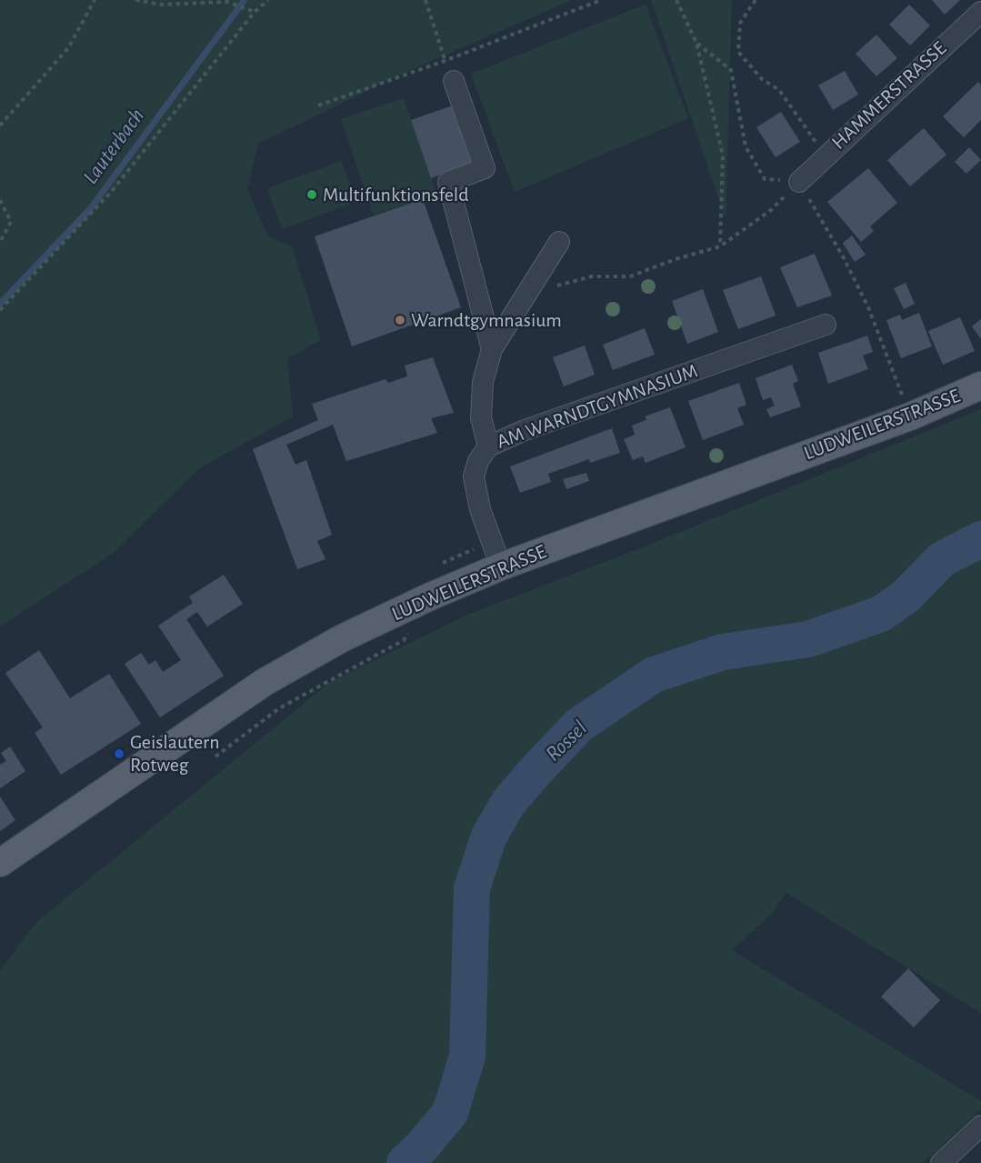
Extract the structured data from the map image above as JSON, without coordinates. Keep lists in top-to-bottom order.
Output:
{
  "streets": {
    "main road": ["LUDWEILERSTRASSE"],
    "street": ["HAMMERSTRASSE", "AM WARNDTGYMNASIUM"]
  },
  "crossings": [
    ["AM WARNDTGYMNASIUM", "LUDWEILERSTRASSE"]
  ],
  "water": ["Lauterbach", "Rossel"],
  "places": ["Multifunktionsfeld", "Warndtgymnasium", "Geislautern Rotweg"]
}
